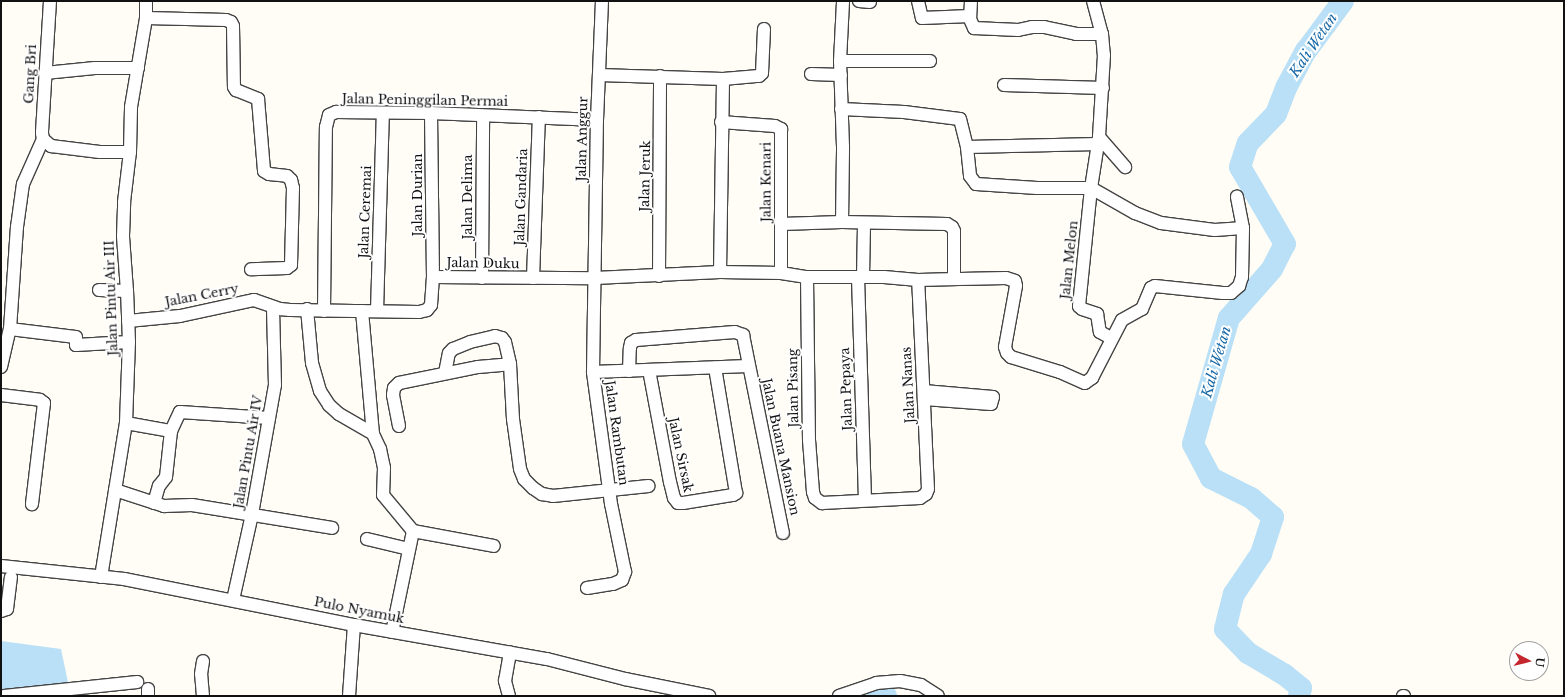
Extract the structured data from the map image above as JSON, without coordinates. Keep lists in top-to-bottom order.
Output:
{
  "streets": {
    "street": [
      "Gang Bri",
      "Jalan Peninggilan Permai",
      "Jalan Anggur",
      "Jalan Jeruk",
      "Jalan Kenari",
      "Jalan Durian",
      "Jalan Delima",
      "Jalan Gandaria",
      "Jalan Ceremai",
      "Jalan Melon",
      "Jalan Duku",
      "Jalan Cerry",
      "Jalan Pintu Air III",
      "Jalan Nanas",
      "Jalan Pisang",
      "Jalan Pepaya",
      "Jalan Rambutan",
      "Jalan Buana Mansion",
      "Jalan Pintu Air IV",
      "Jalan Sirsak",
      "Pulo Nyamuk"
    ]
  },
  "crossings": [
    ["Jalan Peninggilan Permai", "Jalan Anggur"],
    ["Jalan Peninggilan Permai", "Jalan Durian"],
    ["Jalan Peninggilan Permai", "Jalan Delima"],
    ["Jalan Peninggilan Permai", "Jalan Gandaria"],
    ["Jalan Peninggilan Permai", "Jalan Ceremai"],
    ["Jalan Peninggilan Permai", "Jalan Duku"],
    ["Jalan Anggur", "Jalan Duku"],
    ["Jalan Anggur", "Jalan Rambutan"],
    ["Jalan Durian", "Jalan Duku"],
    ["Jalan Delima", "Jalan Duku"],
    ["Jalan Gandaria", "Jalan Duku"],
    ["Jalan Ceremai", "Jalan Duku"],
    ["Jalan Duku", "Jalan Cerry"],
    ["Jalan Duku", "Jalan Rambutan"],
    ["Jalan Duku", "Jalan Pintu Air IV"],
    ["Jalan Cerry", "Jalan Pintu Air III"],
    ["Jalan Cerry", "Jalan Pintu Air IV"],
    ["Jalan Pintu Air III", "Pulo Nyamuk"],
    ["Jalan Nanas", "Jalan Pisang"],
    ["Jalan Nanas", "Jalan Pepaya"],
    ["Jalan Pisang", "Jalan Pepaya"],
    ["Jalan Rambutan", "Jalan Buana Mansion"],
    ["Jalan Buana Mansion", "Jalan Sirsak"],
    ["Jalan Pintu Air IV", "Pulo Nyamuk"]
  ],
  "water": ["Kali Wetan"],
  "north": "right"
}
